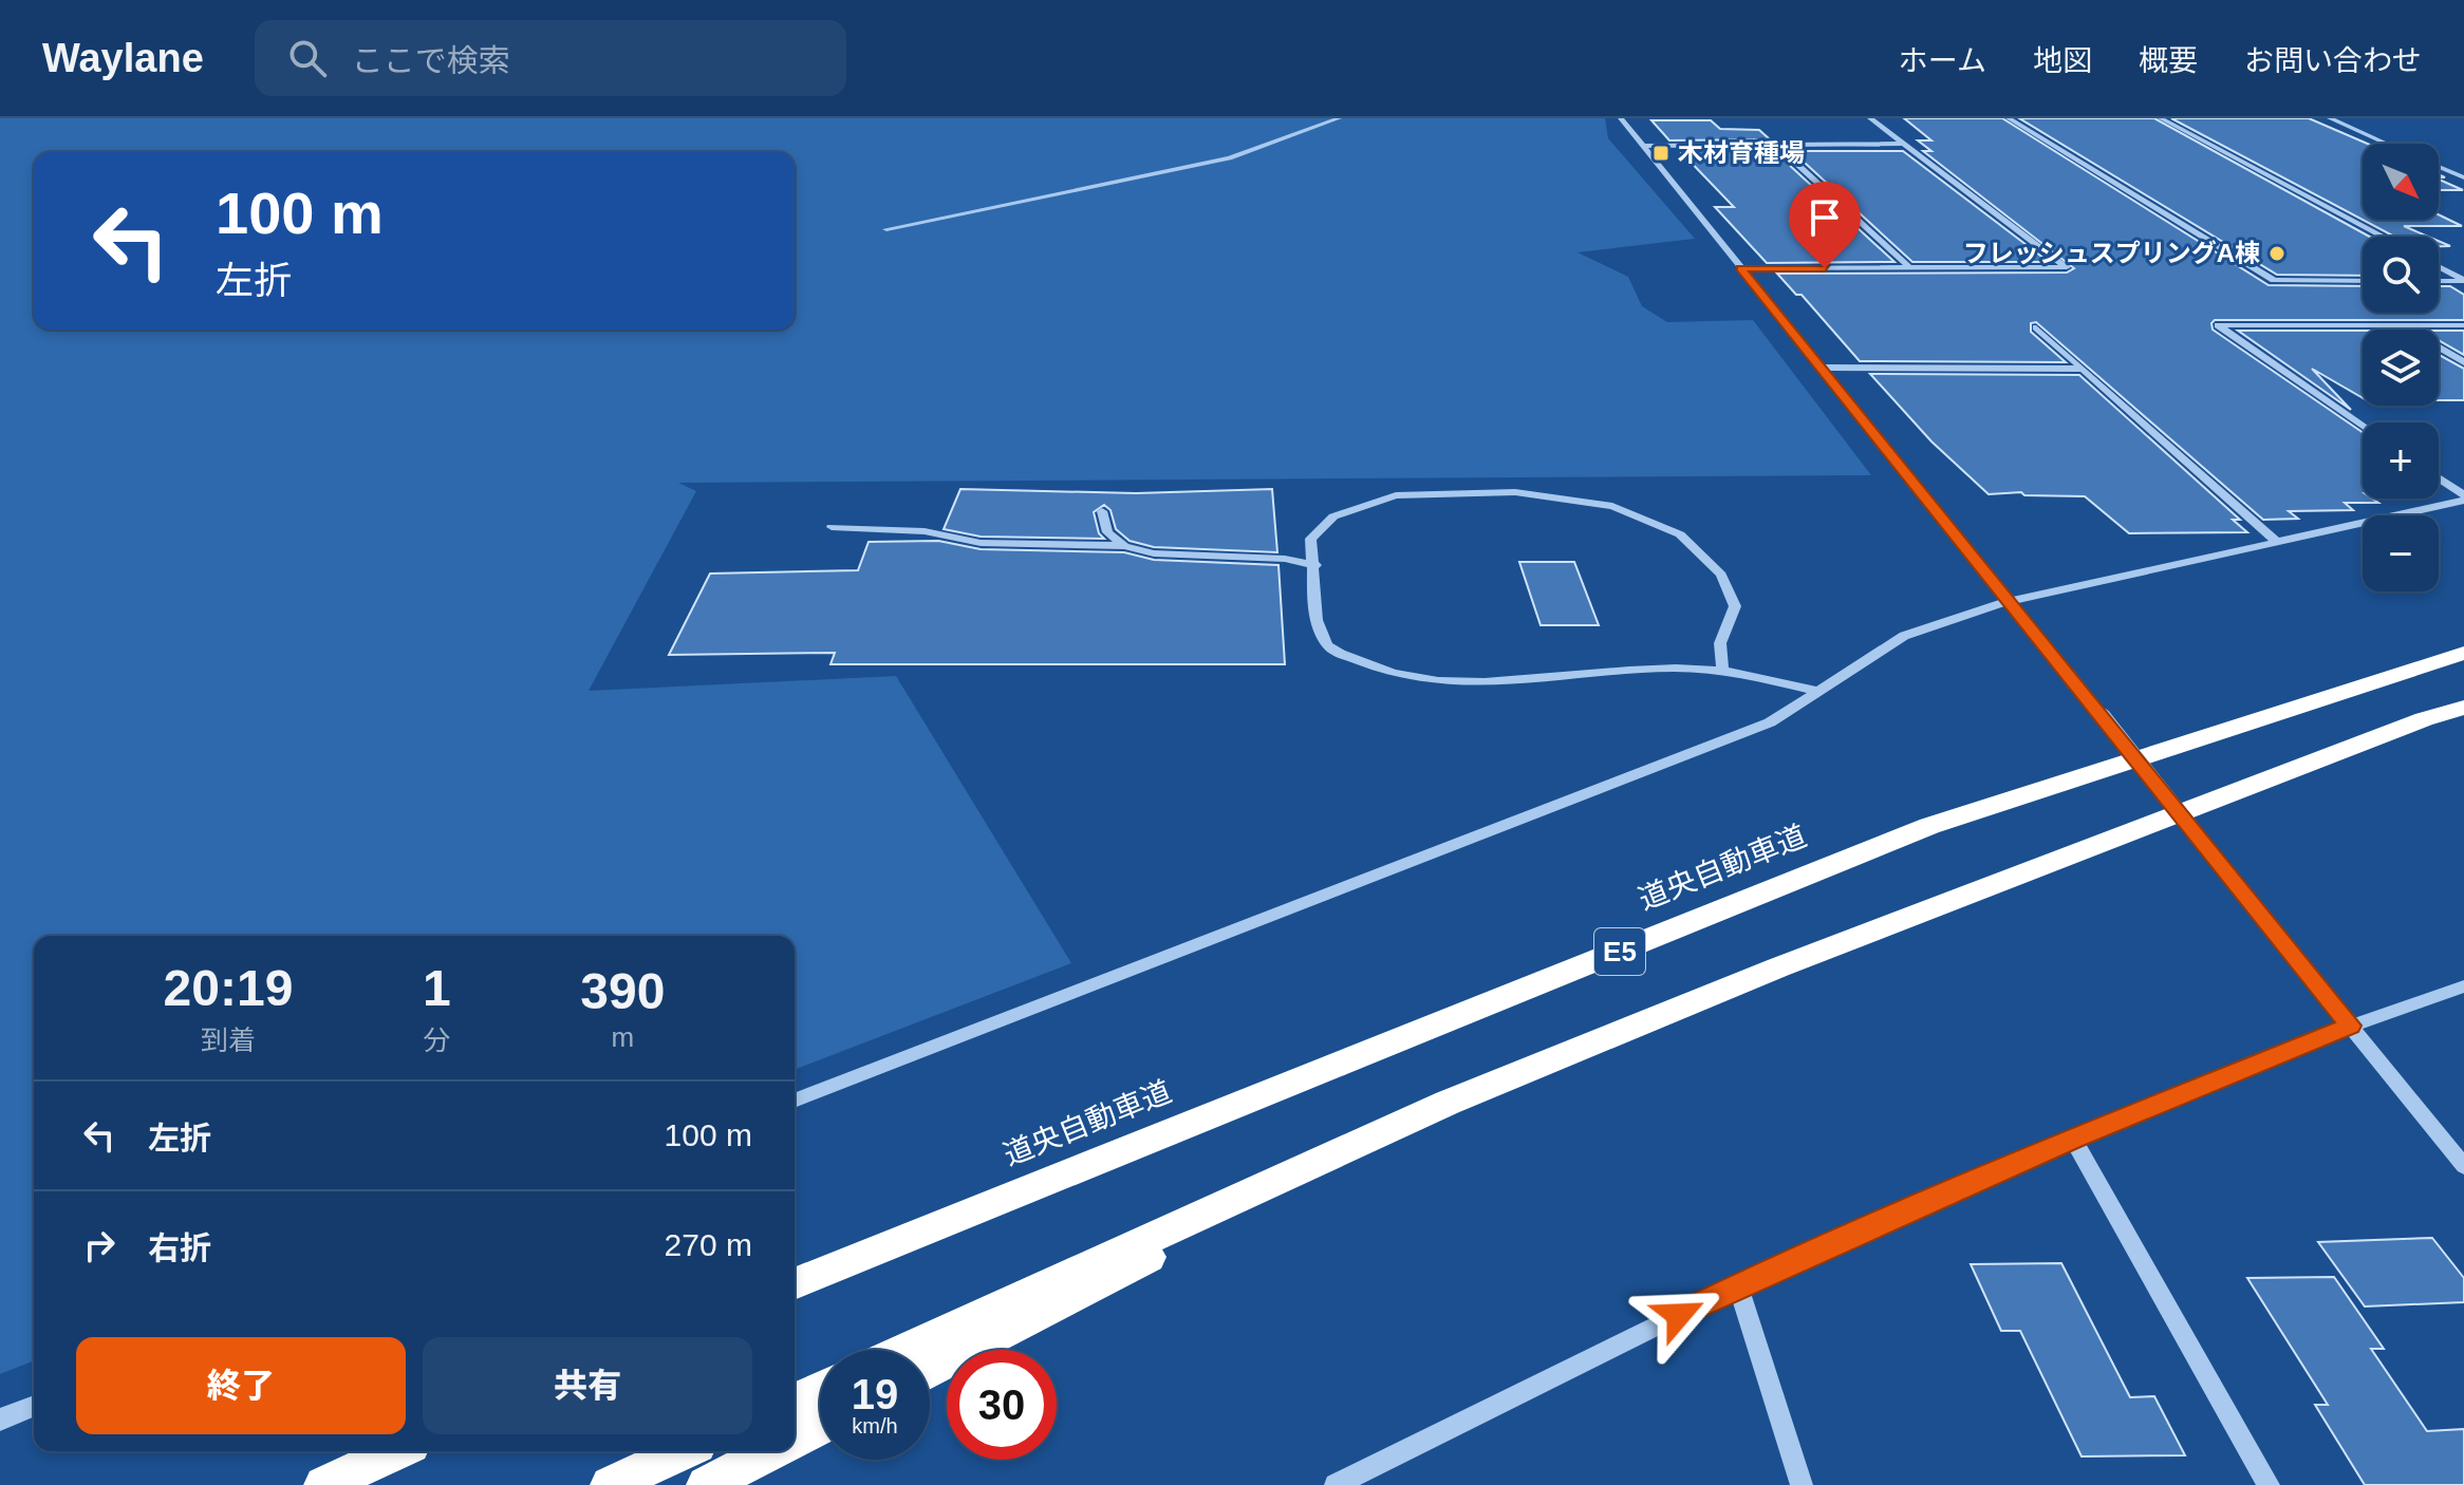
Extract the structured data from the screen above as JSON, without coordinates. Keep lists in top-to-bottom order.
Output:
{
  "streets": {
    "highway": ["道央自動車道", "E5"]
  },
  "places": {
    "transit": ["木材育種場"],
    "other": ["フレッシュスプリングA棟"]
  },
  "north": "bottom right",
  "page": {
    "header": "Waylane",
    "search": "ここで検索",
    "nav": [
      "ホーム",
      "地図",
      "概要",
      "お問い合わせ"
    ],
    "map_buttons": ["+", "−"],
    "turn": ["100 m", "左折"],
    "eta": [
      "20:19",
      "到着",
      "1",
      "分",
      "390",
      "m"
    ],
    "list": [
      {
        "name": "左折",
        "value": "100 m"
      },
      {
        "name": "右折",
        "value": "270 m"
      }
    ],
    "buttons": ["終了", "共有"],
    "speed": "19 km/h",
    "limit": "30"
  }
}
